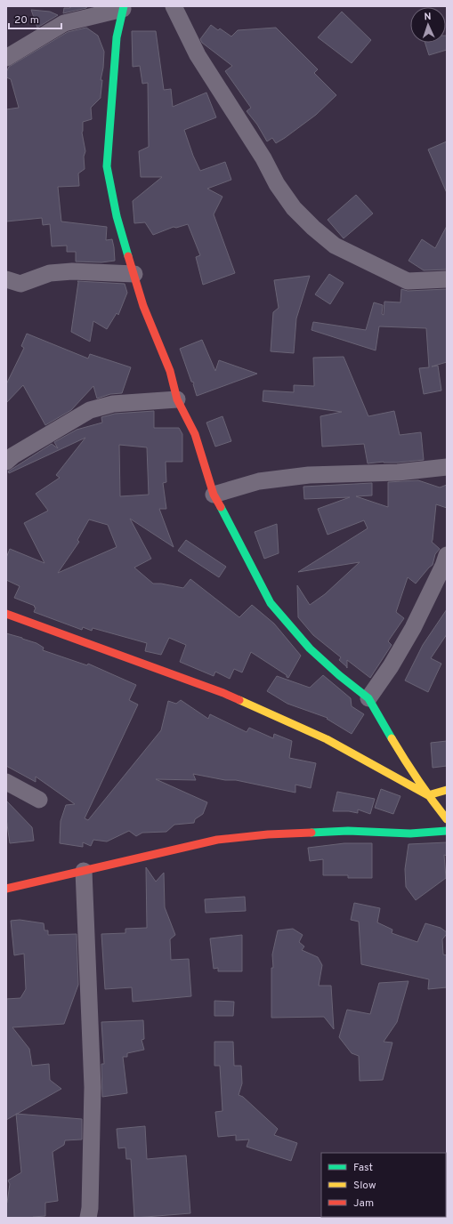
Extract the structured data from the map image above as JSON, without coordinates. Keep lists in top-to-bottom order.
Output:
{
  "legend": ["Fast", "Slow", "Jam"],
  "scale_bar": "20 m",
  "north": "top"
}
